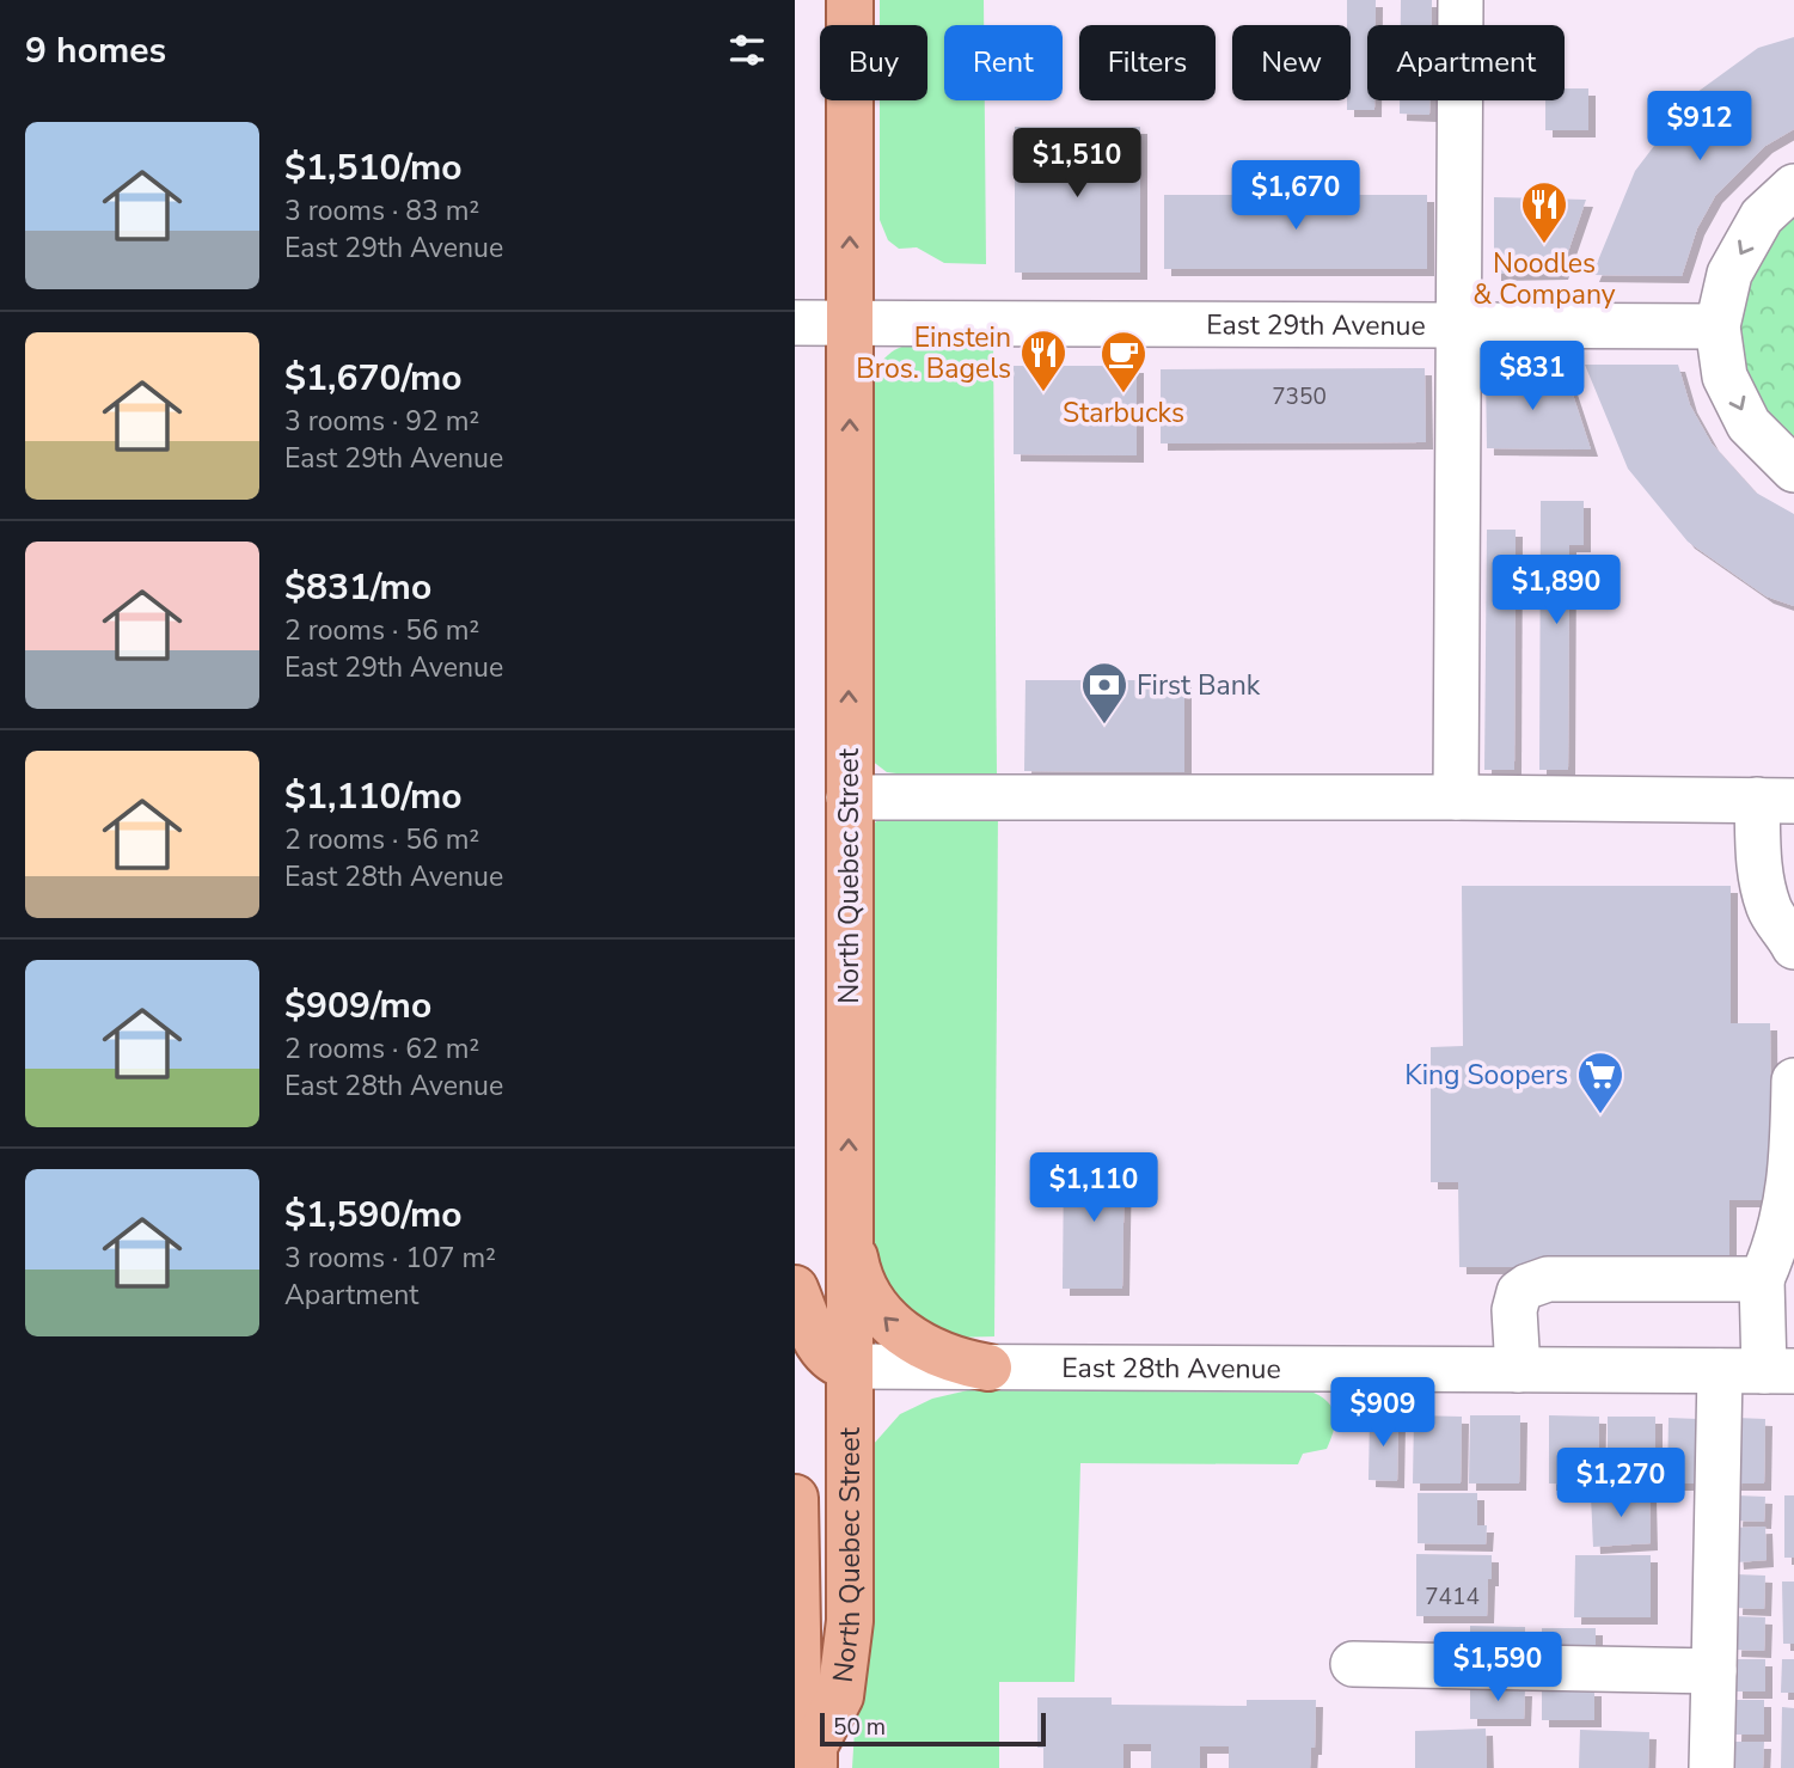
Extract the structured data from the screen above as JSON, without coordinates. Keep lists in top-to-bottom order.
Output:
{
  "streets": {
    "main road": ["North Quebec Street"],
    "street": ["East 29th Avenue", "East 28th Avenue"]
  },
  "crossings": [
    ["East 29th Avenue", "North Quebec Street"],
    ["North Quebec Street", "East 28th Avenue"]
  ],
  "one_way": ["North Quebec Street"],
  "places": {
    "restaurant": ["Noodles & Company", "Einstein Bros. Bagels"],
    "cafe": ["Starbucks"],
    "bank": ["First Bank"],
    "supermarket": ["King Soopers"]
  },
  "house_numbers": ["7350", "7414"],
  "scale_bar": "50 m",
  "page": {
    "heading": "9 homes",
    "chip": [
      "Buy",
      "Rent",
      "Filters",
      "New",
      "Apartment"
    ],
    "price": [
      "$912",
      "$1,510",
      "$1,670",
      "$831",
      "$1,890",
      "$1,110",
      "$909",
      "$1,270",
      "$1,590"
    ],
    "list": [
      {
        "name": "$1,510/mo",
        "note": "3 rooms · 83 m² · East 29th Avenue"
      },
      {
        "name": "$1,670/mo",
        "note": "3 rooms · 92 m² · East 29th Avenue"
      },
      {
        "name": "$831/mo",
        "note": "2 rooms · 56 m² · East 29th Avenue"
      },
      {
        "name": "$1,110/mo",
        "note": "2 rooms · 56 m² · East 28th Avenue"
      },
      {
        "name": "$909/mo",
        "note": "2 rooms · 62 m² · East 28th Avenue"
      },
      {
        "name": "$1,590/mo",
        "note": "3 rooms · 107 m² · Apartment"
      }
    ],
    "scale": "50 m"
  }
}
